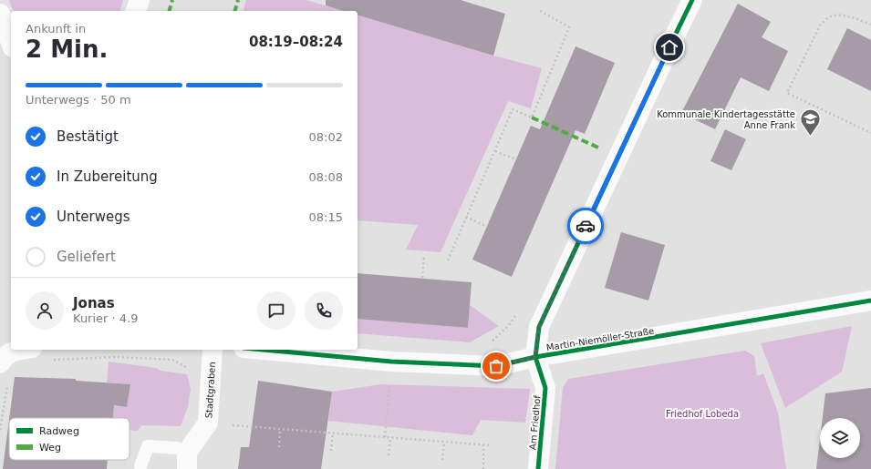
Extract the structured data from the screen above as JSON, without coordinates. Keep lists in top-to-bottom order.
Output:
{
  "streets": {
    "street": ["Martin-Niemöller-Straße", "Stadtgraben", "Am Friedhof"]
  },
  "crossings": [
    ["Martin-Niemöller-Straße", "Am Friedhof"]
  ],
  "parks": ["Friedhof Lobeda"],
  "places": {
    "school or university": ["Kommunale Kindertagesstätte Anne Frank"]
  },
  "legend": ["Radweg", "Weg"],
  "page": {
    "heading": ["2 Min.", "Ankunft in", "08:19–08:24"],
    "panel": ["Jonas", "Kurier · 4.9"],
    "bar": "Unterwegs · 50 m",
    "list": [
      ["Bestätigt", "08:02"],
      ["In Zubereitung", "08:08"],
      ["Unterwegs", "08:15"],
      "Geliefert"
    ]
  }
}
